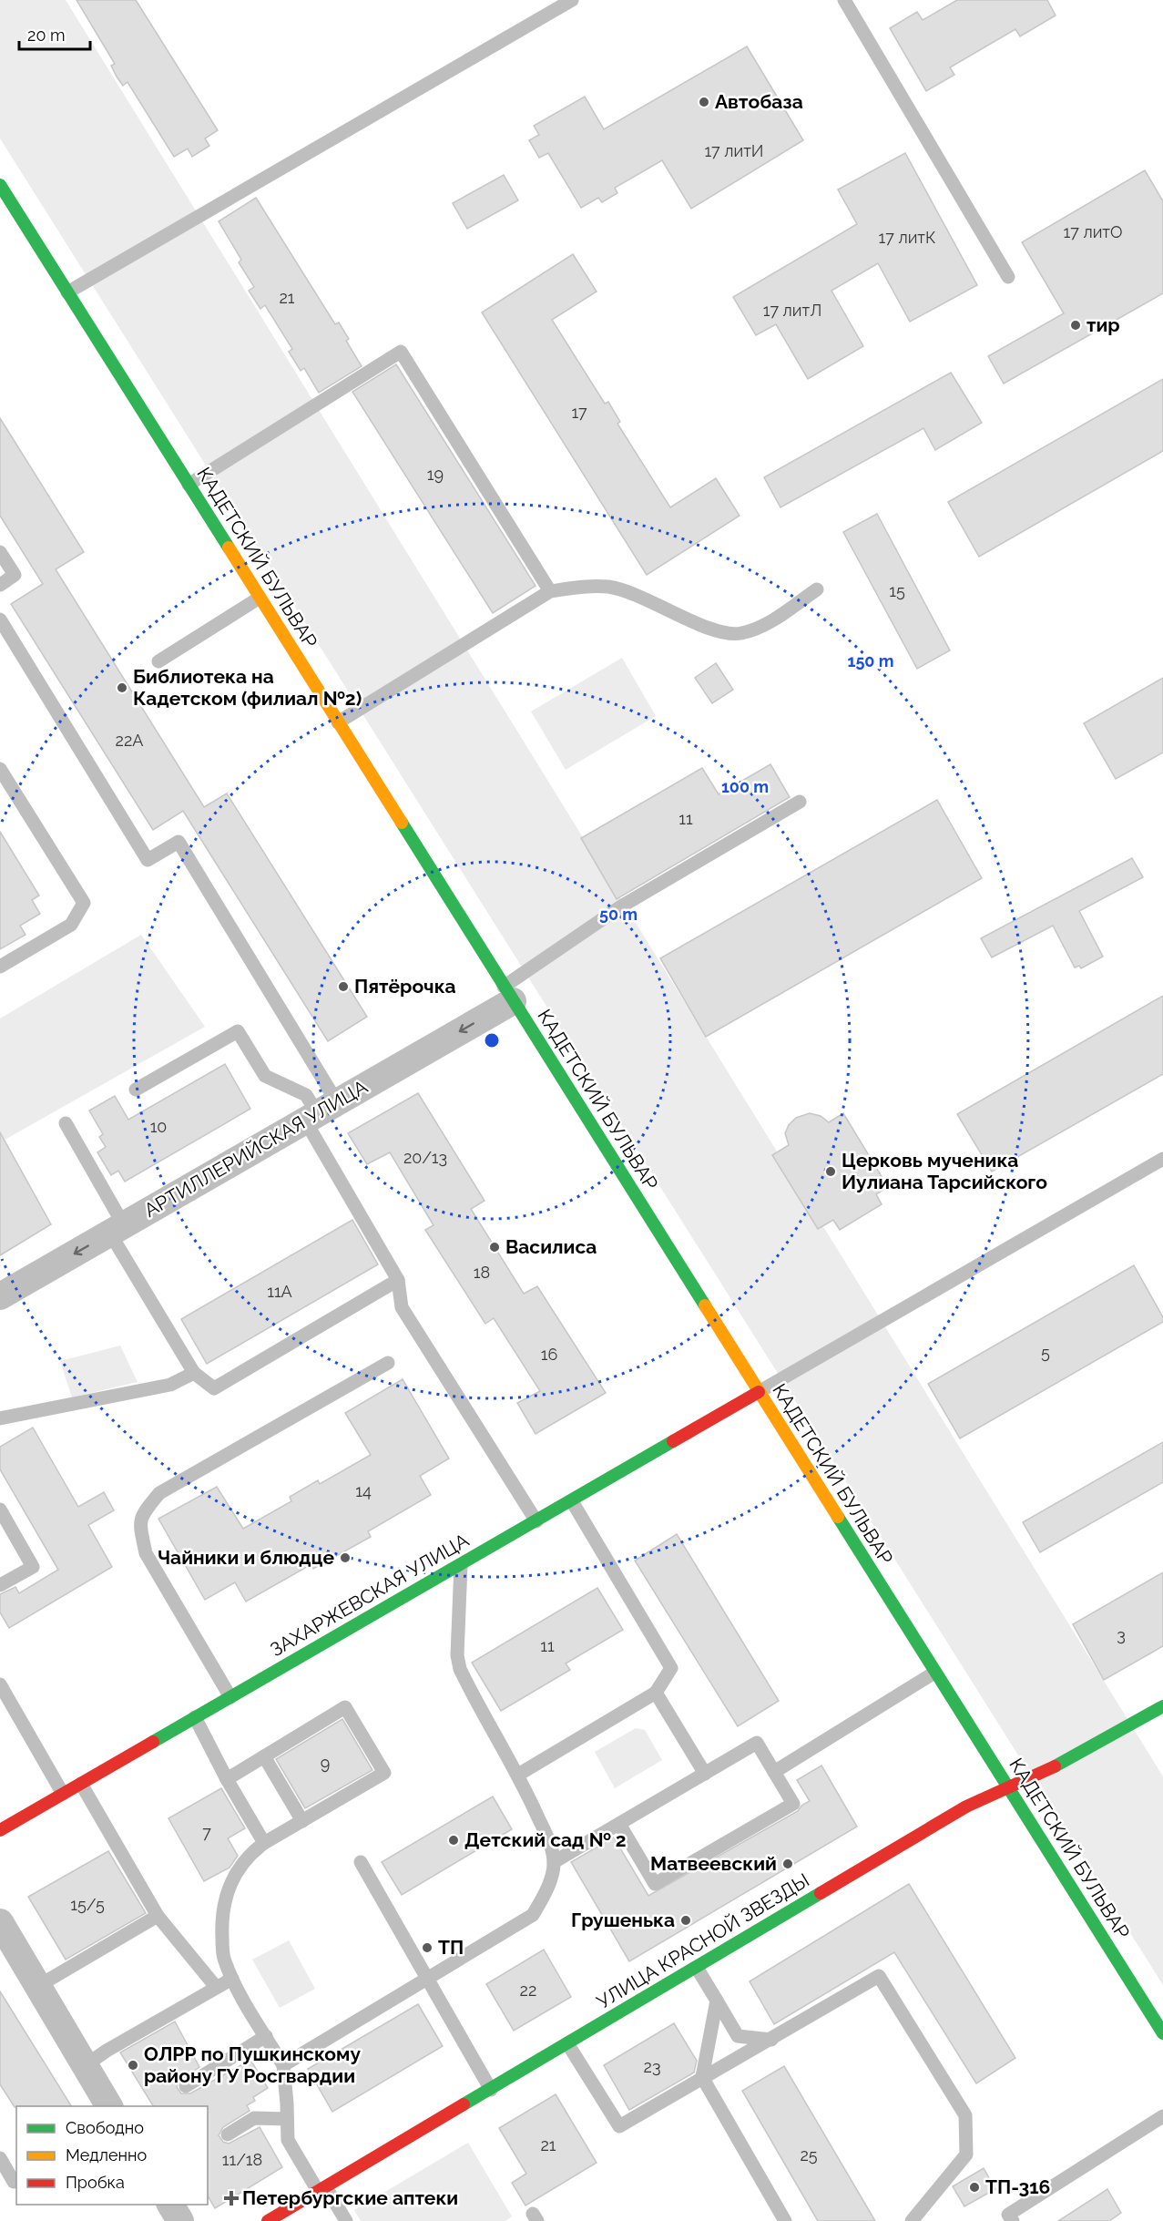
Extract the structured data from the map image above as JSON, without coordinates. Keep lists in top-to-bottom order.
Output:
{
  "streets": {
    "street": [
      "КАДЕТСКИЙ БУЛЬВАР",
      "АРТИЛЛЕРИЙСКАЯ УЛИЦА",
      "ЗАХАРЖЕВСКАЯ УЛИЦА",
      "УЛИЦА КРАСНОЙ ЗВЕЗДЫ"
    ]
  },
  "crossings": [
    ["КАДЕТСКИЙ БУЛЬВАР", "АРТИЛЛЕРИЙСКАЯ УЛИЦА"],
    ["КАДЕТСКИЙ БУЛЬВАР", "ЗАХАРЖЕВСКАЯ УЛИЦА"],
    ["КАДЕТСКИЙ БУЛЬВАР", "УЛИЦА КРАСНОЙ ЗВЕЗДЫ"]
  ],
  "one_way": ["АРТИЛЛЕРИЙСКАЯ УЛИЦА"],
  "places": {
    "other": [
      "Автобаза",
      "тир",
      "Библиотека на Кадетском (филиал №2)",
      "Пятёрочка",
      "Церковь мученика Иулиана Тарсийского",
      "Василиса",
      "Чайники и блюдце",
      "Детский сад № 2",
      "Матвеевский",
      "Грушенька",
      "ТП",
      "ОЛРР по Пушкинскому району ГУ Росгвардии",
      "ТП-316"
    ],
    "health": ["Петербургские аптеки"]
  },
  "house_numbers": [
    "17 литИ",
    "17 литО",
    "17 литК",
    "21",
    "17 литЛ",
    "17",
    "19",
    "15",
    "22А",
    "11",
    "10",
    "20/13",
    "18",
    "11А",
    "5",
    "16",
    "14",
    "3",
    "11",
    "9",
    "7",
    "15/5",
    "22",
    "23",
    "21",
    "25",
    "11/18"
  ],
  "legend": ["Свободно", "Медленно", "Пробка"],
  "scale_bar": "20 m",
  "rings": ["150 m", "100 m", "50 m"]
}
